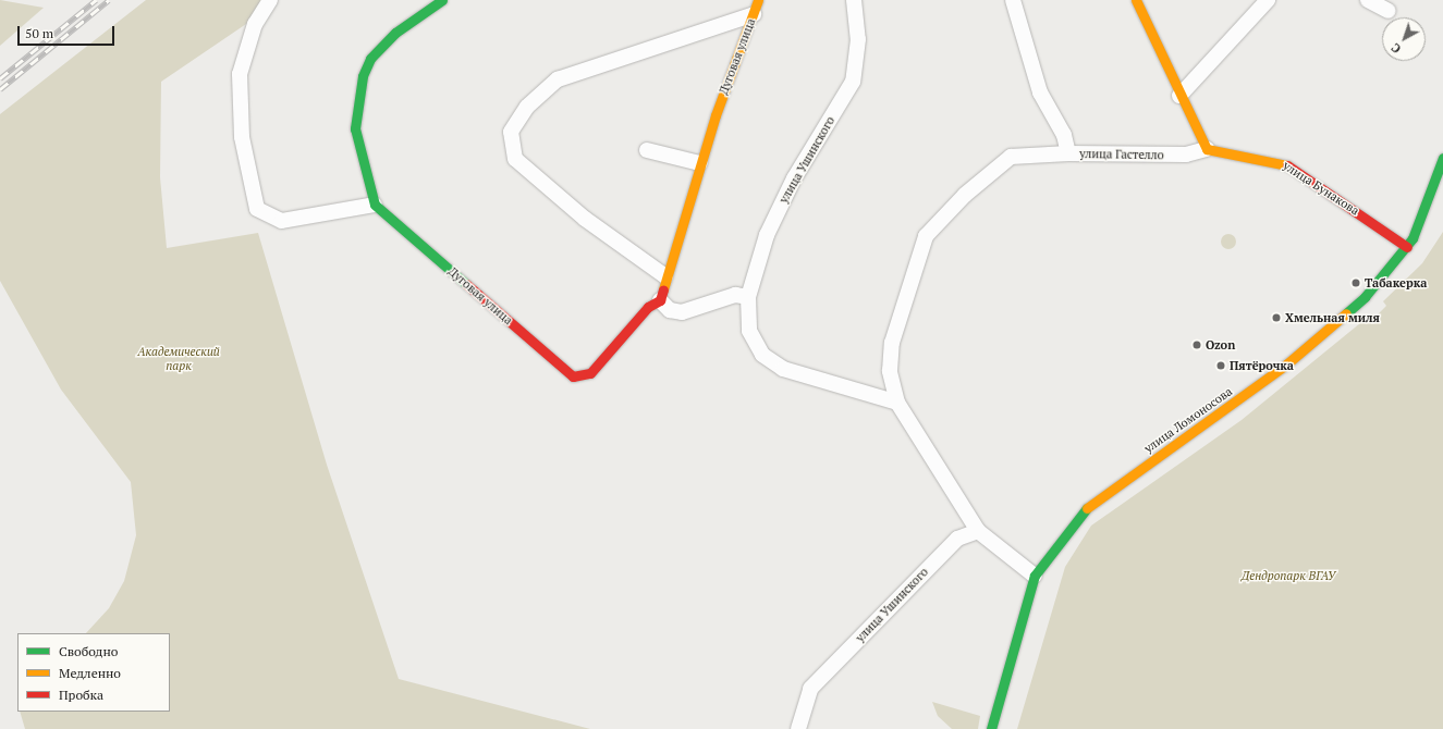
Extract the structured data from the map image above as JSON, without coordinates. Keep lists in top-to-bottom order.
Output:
{
  "streets": {
    "street": [
      "Дуговая улица",
      "улица Гастелло",
      "улица Ушинского",
      "улица Бунакова",
      "улица Ломоносова"
    ]
  },
  "crossings": [
    ["улица Гастелло", "улица Бунакова"],
    ["улица Бунакова", "улица Ломоносова"]
  ],
  "parks": ["Академический парк", "Дендропарк ВГАУ"],
  "places": [
    "Табакерка",
    "Хмельная миля",
    "Ozon",
    "Пятёрочка"
  ],
  "legend": ["Свободно", "Медленно", "Пробка"],
  "scale_bar": "50 m",
  "north": "bottom left"
}
